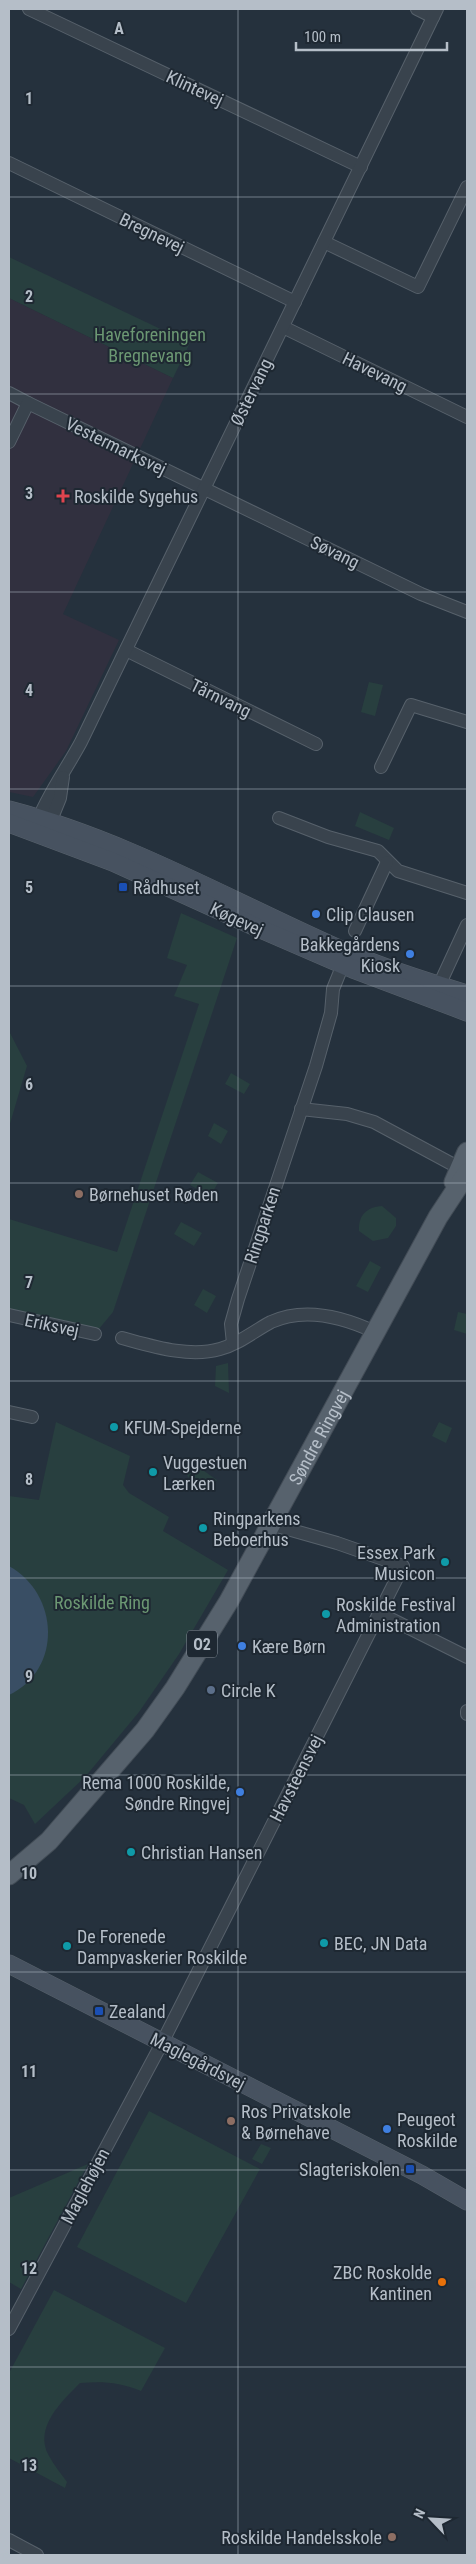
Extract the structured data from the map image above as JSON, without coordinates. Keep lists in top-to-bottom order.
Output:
{
  "streets": {
    "main road": ["Søndre Ringvej", "O2"],
    "street": [
      "Klintevej",
      "Bregnevej",
      "Havevang",
      "Østervang",
      "Vestermarksvej",
      "Søvang",
      "Tårnvang",
      "Køgevej",
      "Ringparken",
      "Eriksvej",
      "Havsteensvej",
      "Maglegårdsvej",
      "Maglehøjen"
    ]
  },
  "crossings": [
    ["Klintevej", "Østervang"],
    ["Bregnevej", "Østervang"],
    ["Havevang", "Østervang"],
    ["Østervang", "Vestermarksvej"],
    ["Østervang", "Søvang"],
    ["Østervang", "Tårnvang"],
    ["Østervang", "Køgevej"],
    ["Vestermarksvej", "Søvang"],
    ["Køgevej", "Ringparken"],
    ["Søndre Ringvej", "Havsteensvej"],
    ["Havsteensvej", "Maglegårdsvej"],
    ["Havsteensvej", "Maglehøjen"],
    ["Maglegårdsvej", "Maglehøjen"]
  ],
  "parks": ["Haveforeningen Bregnevang", "Roskilde Ring"],
  "places": {
    "health": ["Roskilde Sygehus"],
    "transit": ["Rådhuset", "Zealand", "Slagteriskolen"],
    "other": [
      "Clip Clausen",
      "Bakkegårdens Kiosk",
      "Børnehuset Røden",
      "KFUM-Spejderne",
      "Vuggestuen Lærken",
      "Ringparkens Beboerhus",
      "Essex Park Musicon",
      "Roskilde Festival Administration",
      "Kære Børn",
      "Circle K",
      "Rema 1000 Roskilde, Søndre Ringvej",
      "Christian Hansen",
      "BEC, JN Data",
      "De Forenede Dampvaskerier Roskilde",
      "Ros Privatskole & Børnehave",
      "Peugeot Roskilde",
      "ZBC Roskolde Kantinen",
      "Roskilde Handelsskole"
    ]
  },
  "scale_bar": "100 m",
  "north": "top left",
  "grid": {
    "columns": ["A"],
    "rows": [
      "1",
      "2",
      "3",
      "4",
      "5",
      "6",
      "7",
      "8",
      "9",
      "10",
      "11",
      "12",
      "13"
    ]
  }
}
